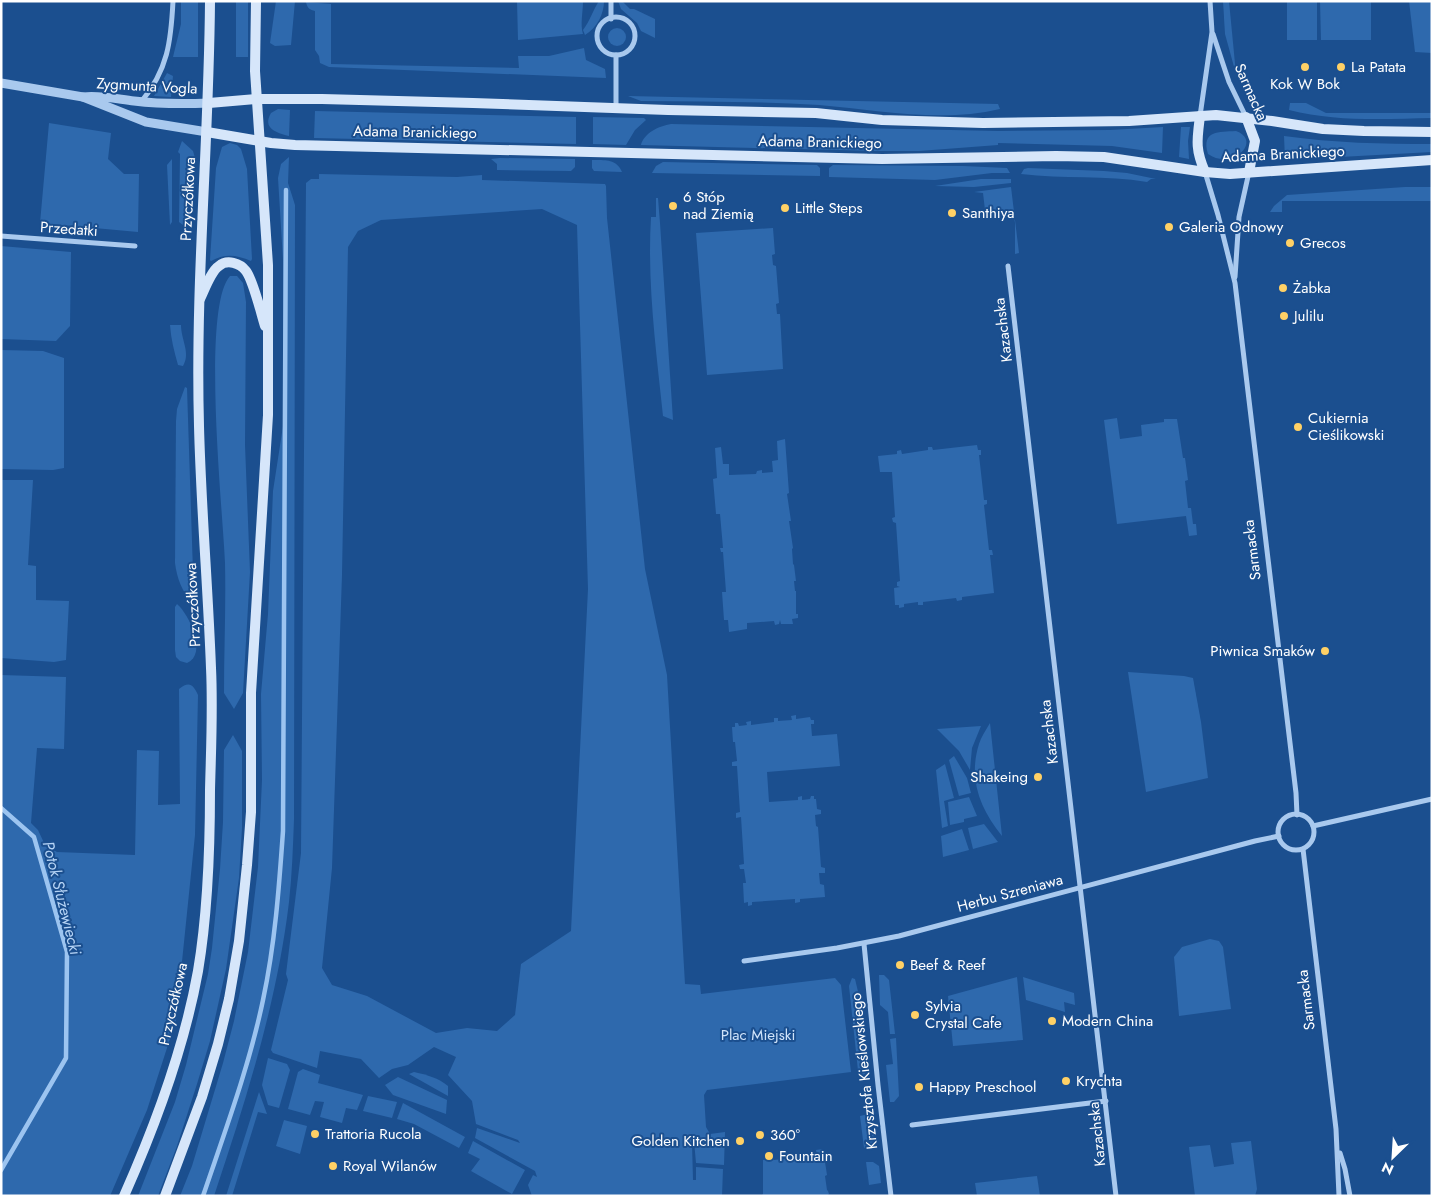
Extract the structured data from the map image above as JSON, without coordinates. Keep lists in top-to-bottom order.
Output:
{
  "streets": {
    "main road": ["Sarmacka", "Adama Branickiego", "Przyczółkowa"],
    "street": [
      "Zygmunta Vogla",
      "Przedatki",
      "Kazachska",
      "Herbu Szreniawa",
      "Krzysztofa Kieślowskiego"
    ]
  },
  "crossings": [
    ["Zygmunta Vogla", "Adama Branickiego"],
    ["Zygmunta Vogla", "Przyczółkowa"],
    ["Sarmacka", "Adama Branickiego"],
    ["Sarmacka", "Herbu Szreniawa"],
    ["Adama Branickiego", "Przyczółkowa"],
    ["Kazachska", "Herbu Szreniawa"],
    ["Herbu Szreniawa", "Krzysztofa Kieślowskiego"]
  ],
  "water": ["Potok Służewiecki"],
  "parks": ["Plac Miejski"],
  "places": [
    "Kok W Bok",
    "La Patata",
    "6 Stóp nad Ziemią",
    "Little Steps",
    "Santhiya",
    "Galeria Odnowy",
    "Grecos",
    "Żabka",
    "Julilu",
    "Cukiernia Cieślikowski",
    "Piwnica Smaków",
    "Shakeing",
    "Beef & Reef",
    "Sylvia Crystal Cafe",
    "Modern China",
    "Krychta",
    "Happy Preschool",
    "Trattoria Rucola",
    "360°",
    "Golden Kitchen",
    "Fountain",
    "Royal Wilanów"
  ],
  "north": "bottom left"
}
